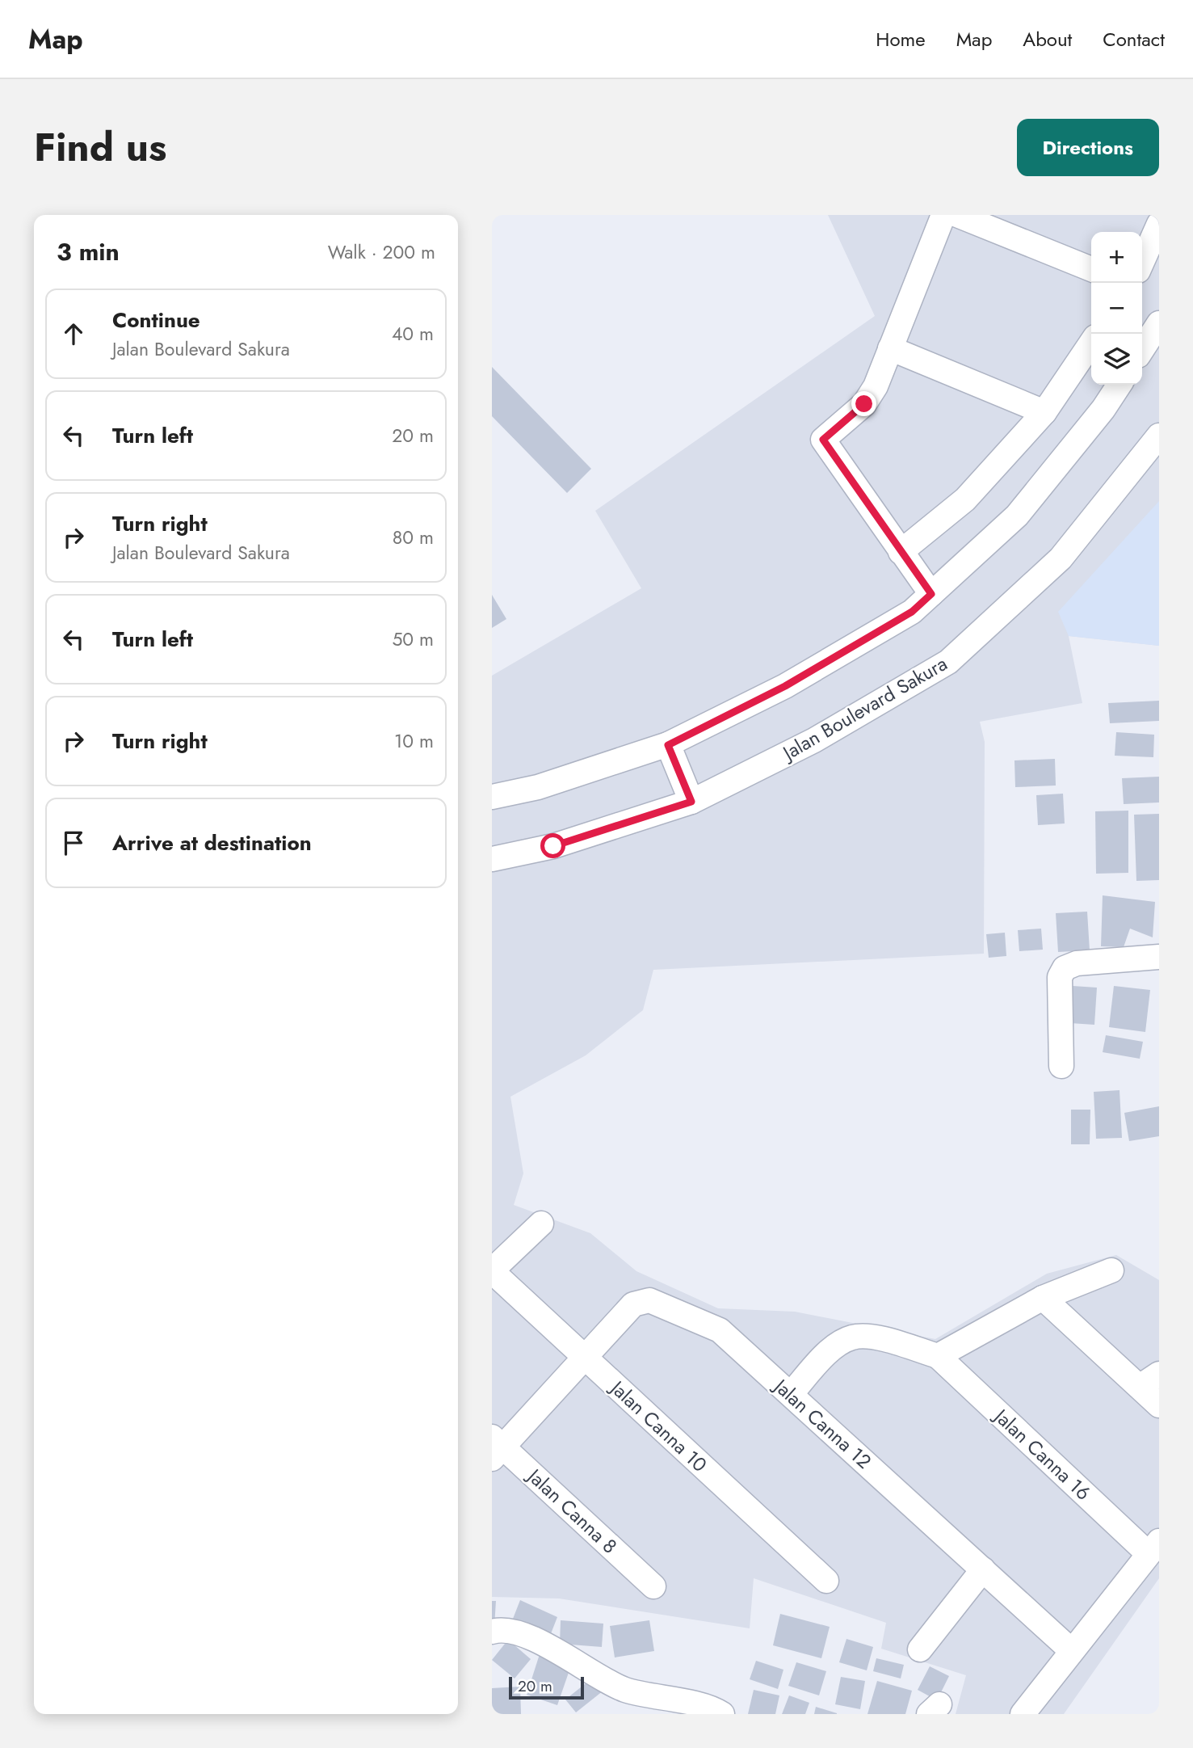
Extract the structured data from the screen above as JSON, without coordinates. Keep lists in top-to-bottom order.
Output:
{
  "streets": {
    "street": [
      "Jalan Boulevard Sakura",
      "Jalan Canna 12",
      "Jalan Canna 10",
      "Jalan Canna 16",
      "Jalan Canna 8"
    ]
  },
  "crossings": [
    ["Jalan Canna 12", "Jalan Canna 10"]
  ],
  "scale_bar": "20 m",
  "page": {
    "header": "Map",
    "nav": [
      "Home",
      "Map",
      "About",
      "Contact"
    ],
    "title": "Find us",
    "buttons": "Directions",
    "heading": ["3 min", "Walk · 200 m"],
    "map_buttons": ["+", "−"],
    "list": [
      ["Continue", "Jalan Boulevard Sakura", "40 m"],
      ["Turn left", "20 m"],
      ["Turn right", "Jalan Boulevard Sakura", "80 m"],
      ["Turn left", "50 m"],
      ["Turn right", "10 m"],
      "Arrive at destination"
    ],
    "scale": "20 m"
  }
}
